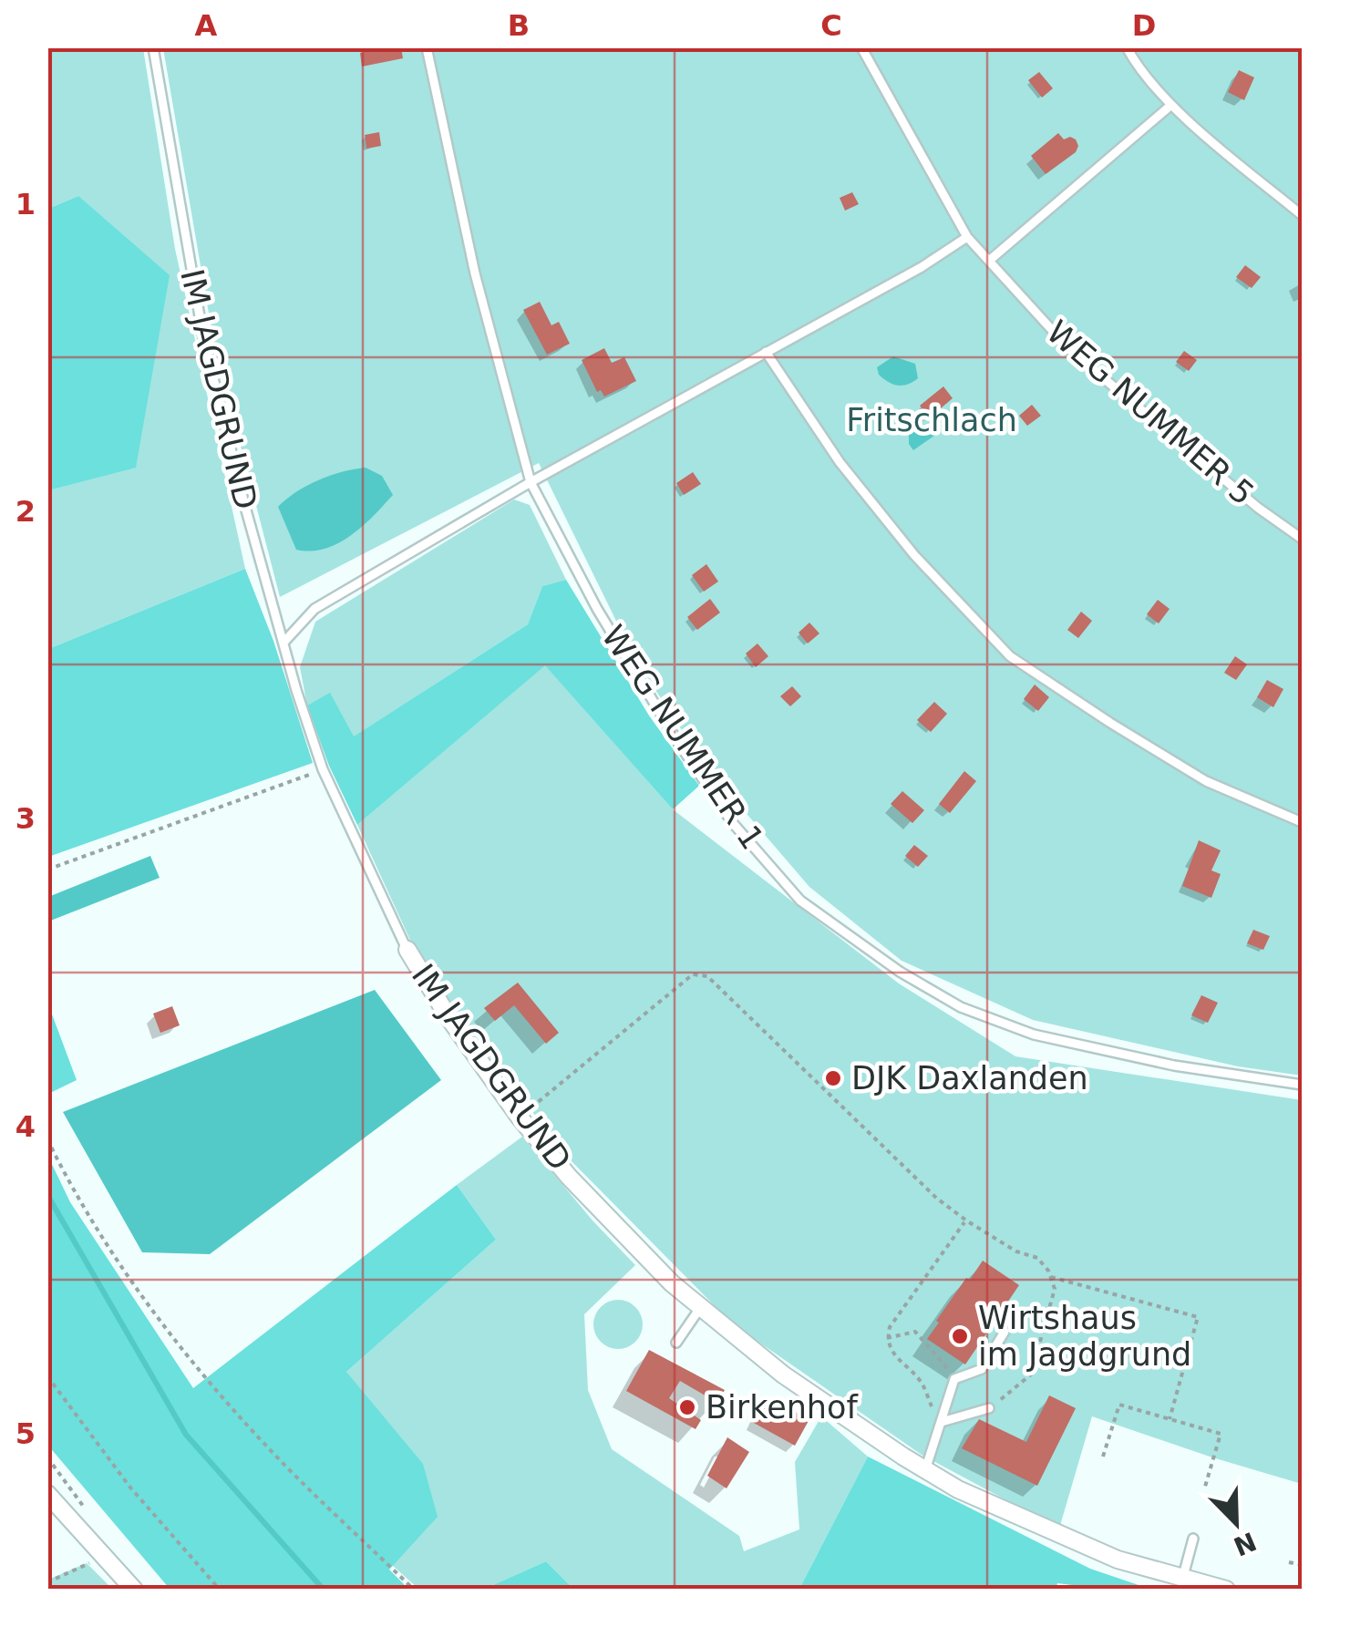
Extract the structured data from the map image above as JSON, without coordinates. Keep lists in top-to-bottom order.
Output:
{
  "streets": {
    "street": ["IM JAGDGRUND"],
    "lane": ["WEG NUMMER 5", "WEG NUMMER 1"]
  },
  "parks": ["Fritschlach"],
  "places": ["DJK Daxlanden", "Wirtshaus im Jagdgrund", "Birkenhof"],
  "north": "bottom right",
  "grid": {
    "columns": [
      "A",
      "B",
      "C",
      "D"
    ],
    "rows": [
      "1",
      "2",
      "3",
      "4",
      "5"
    ]
  }
}
